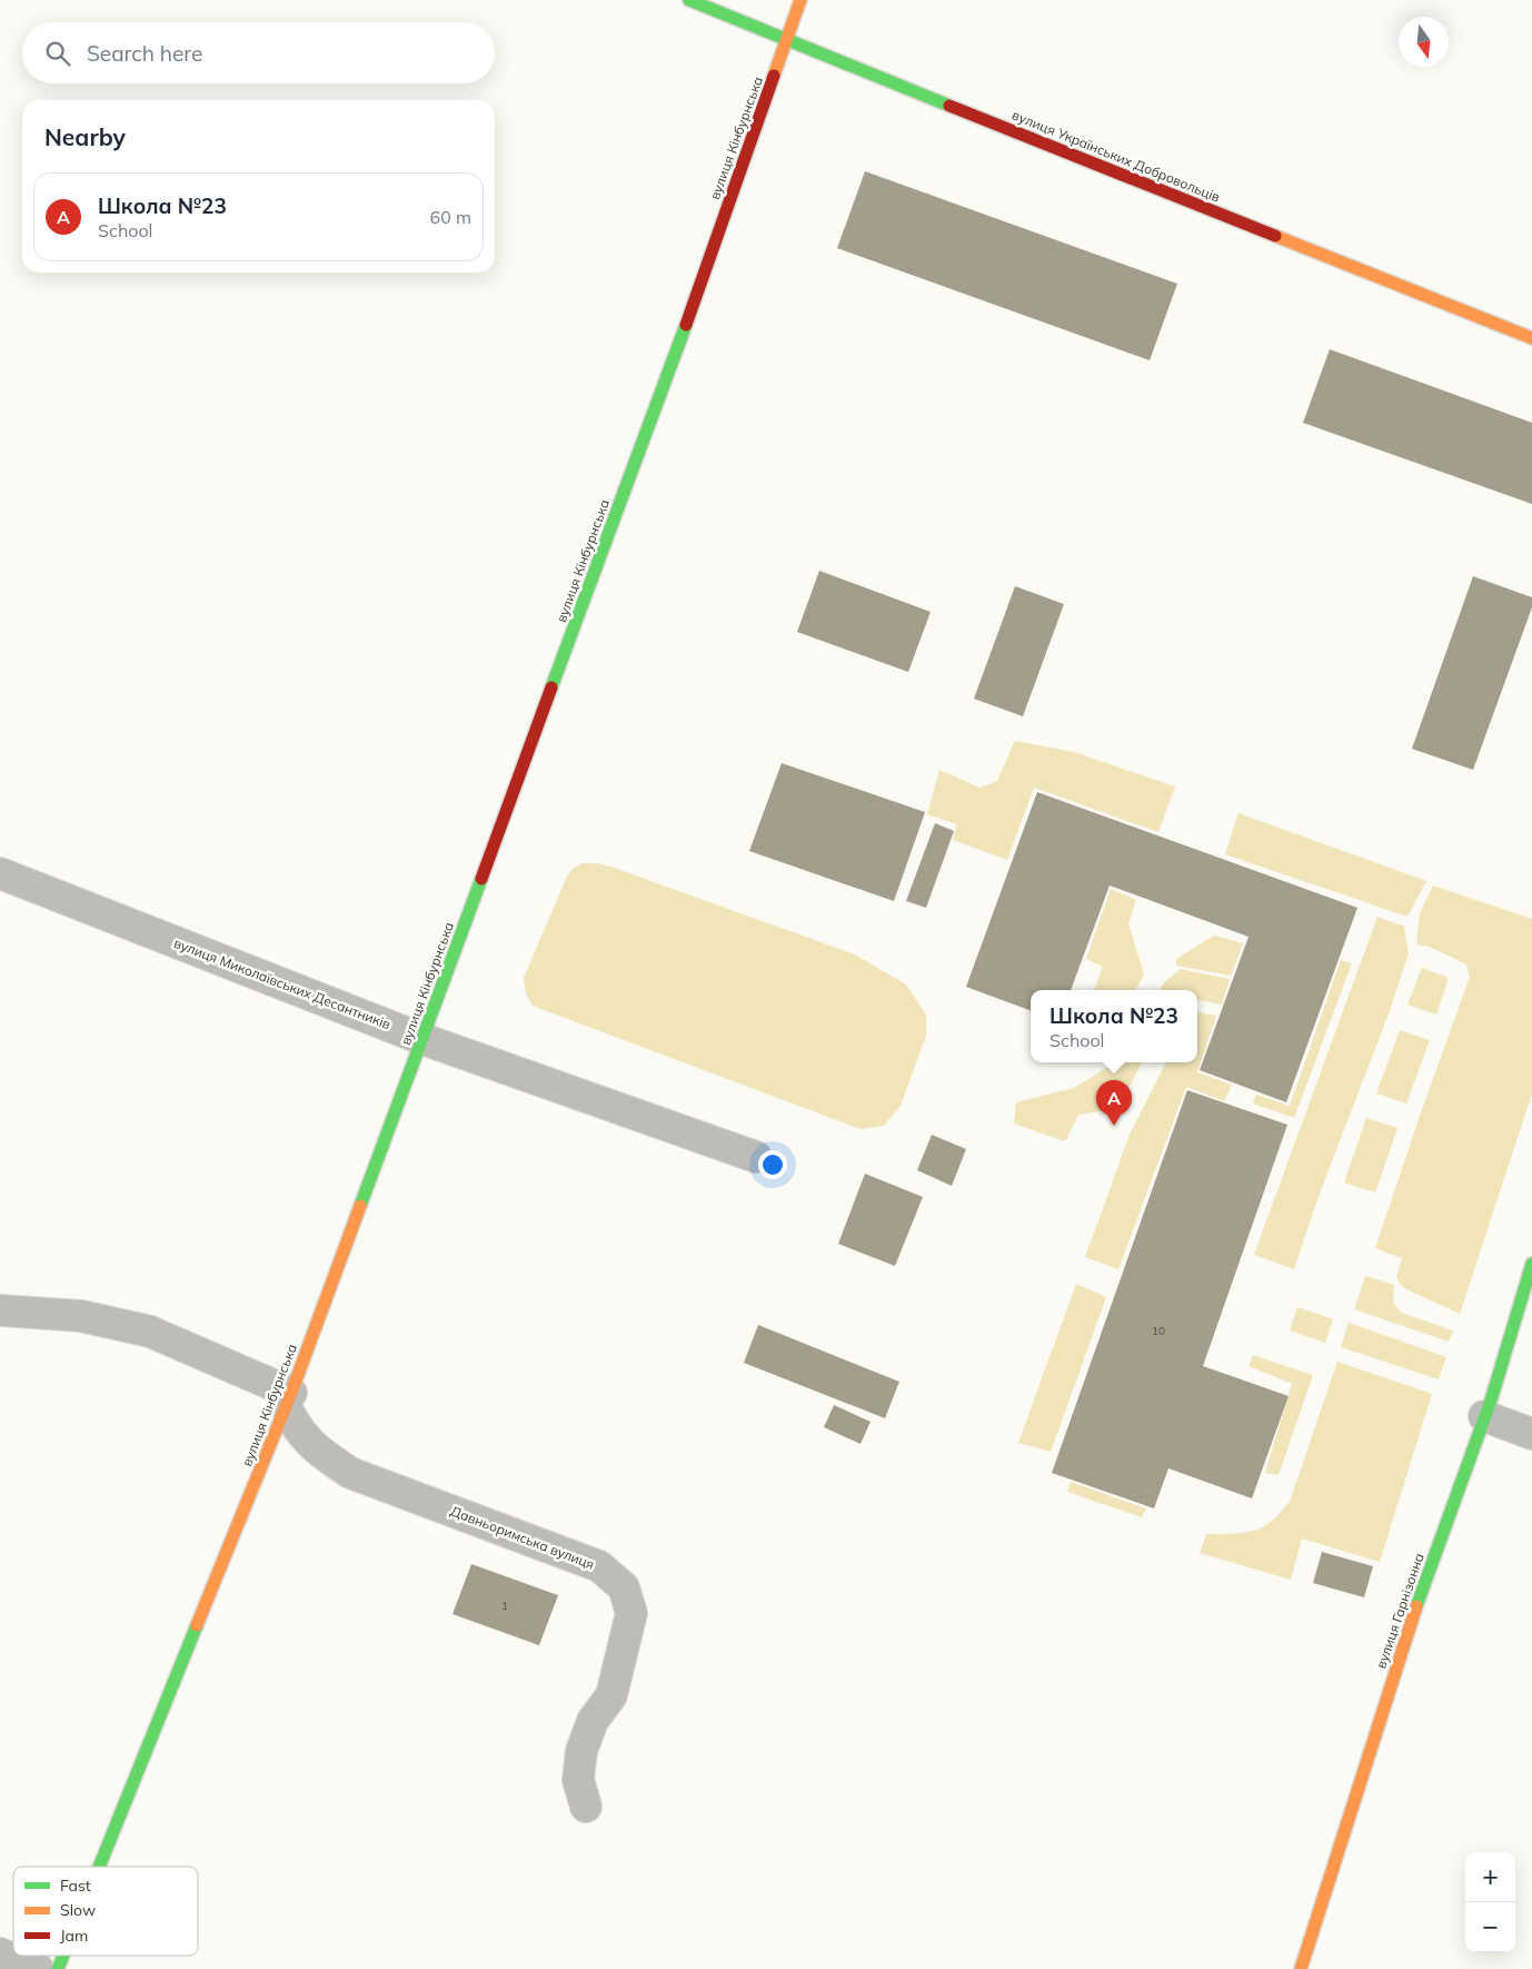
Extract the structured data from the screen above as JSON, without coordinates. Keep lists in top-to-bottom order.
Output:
{
  "streets": {
    "street": [
      "вулиця Кінбурнська",
      "вулиця Українських Добровольців",
      "вулиця Миколаївських Десантників",
      "Давньоримська вулиця",
      "вулиця Гарнізонна"
    ]
  },
  "crossings": [
    ["вулиця Кінбурнська", "вулиця Українських Добровольців"],
    ["вулиця Кінбурнська", "вулиця Миколаївських Десантників"],
    ["вулиця Кінбурнська", "Давньоримська вулиця"]
  ],
  "house_numbers": ["10", "1"],
  "legend": ["Fast", "Slow", "Jam"],
  "north": "bottom",
  "page": {
    "search": "Search here",
    "heading": "Nearby",
    "list": [
      {
        "mark": "A",
        "name": "Школа №23",
        "note": "School",
        "value": "60 m"
      }
    ],
    "popup": ["Школа №23", "School"],
    "pins": "A",
    "map_buttons": ["+", "−"]
  }
}
